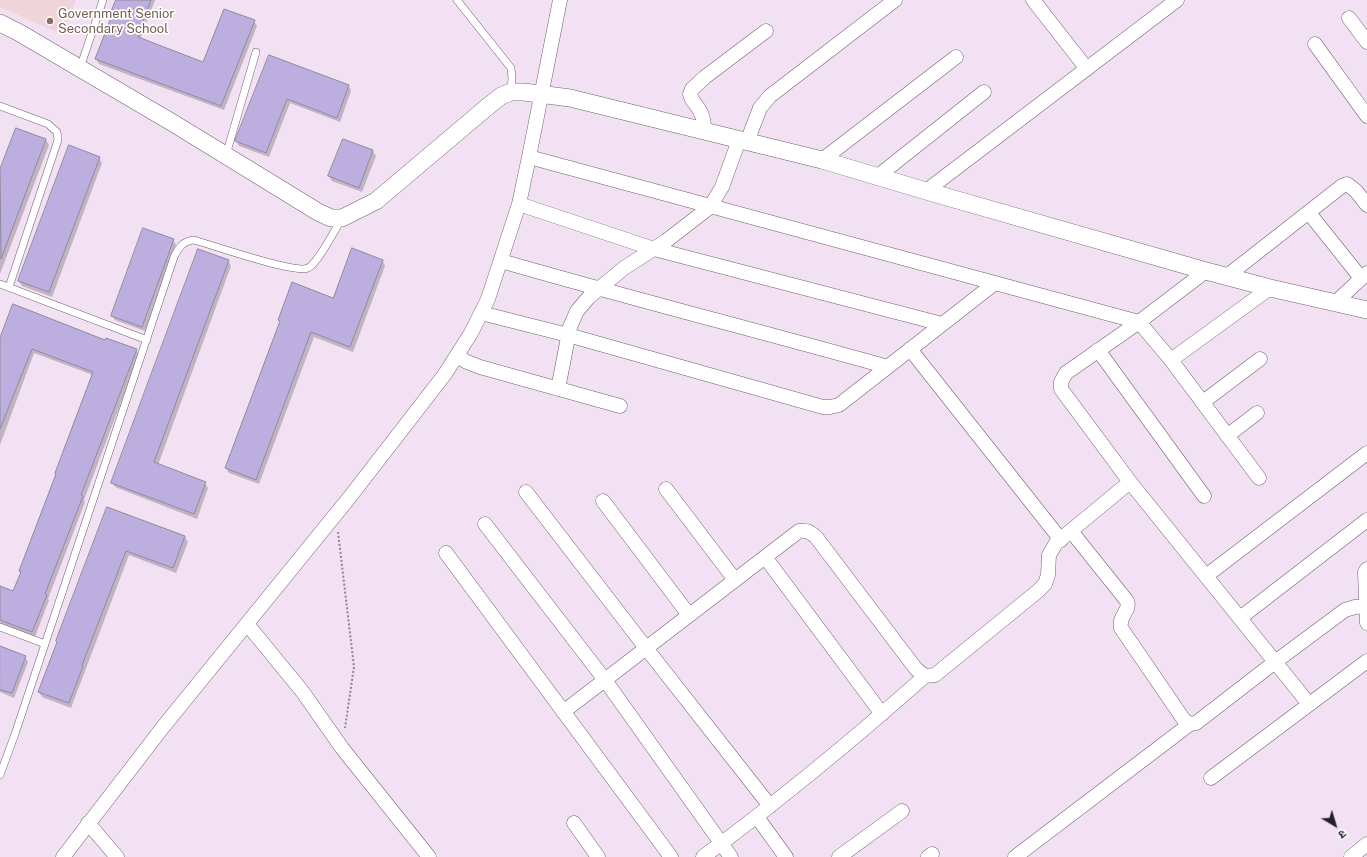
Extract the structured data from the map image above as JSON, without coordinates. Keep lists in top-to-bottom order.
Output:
{
  "places": ["Government Senior Secondary School"],
  "north": "bottom right"
}
